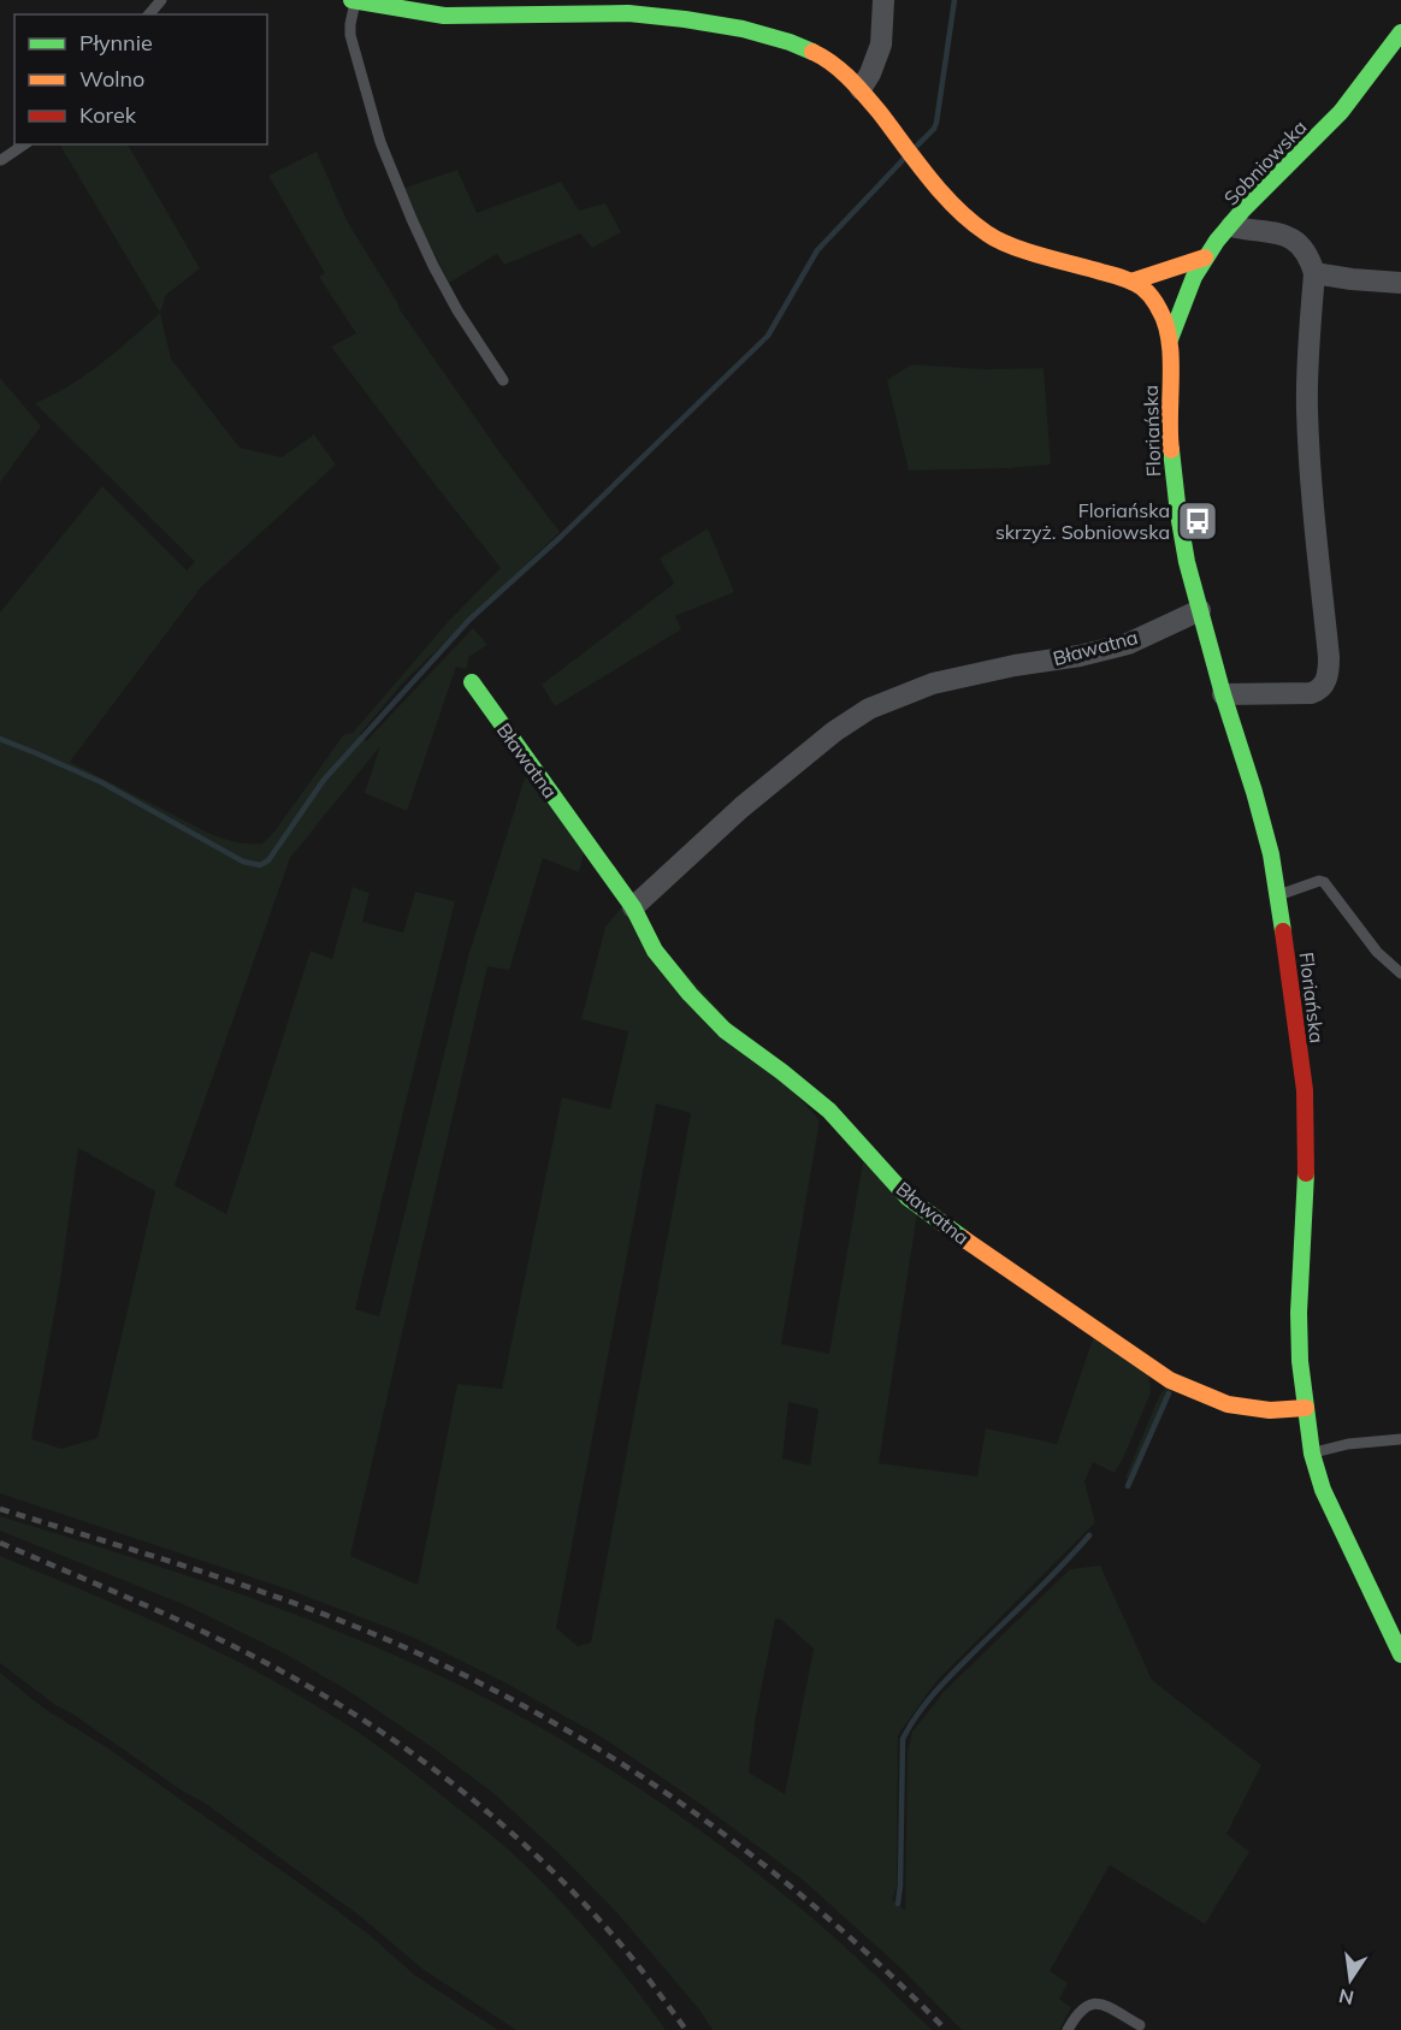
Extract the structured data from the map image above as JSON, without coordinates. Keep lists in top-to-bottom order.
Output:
{
  "streets": {
    "street": ["Sobniowska", "Floriańska", "Bławatna"]
  },
  "crossings": [
    ["Sobniowska", "Floriańska"],
    ["Floriańska", "Bławatna"]
  ],
  "places": {
    "bus stop": ["Floriańska skrzyż. Sobniowska"]
  },
  "legend": ["Płynnie", "Wolno", "Korek"],
  "north": "bottom"
}
